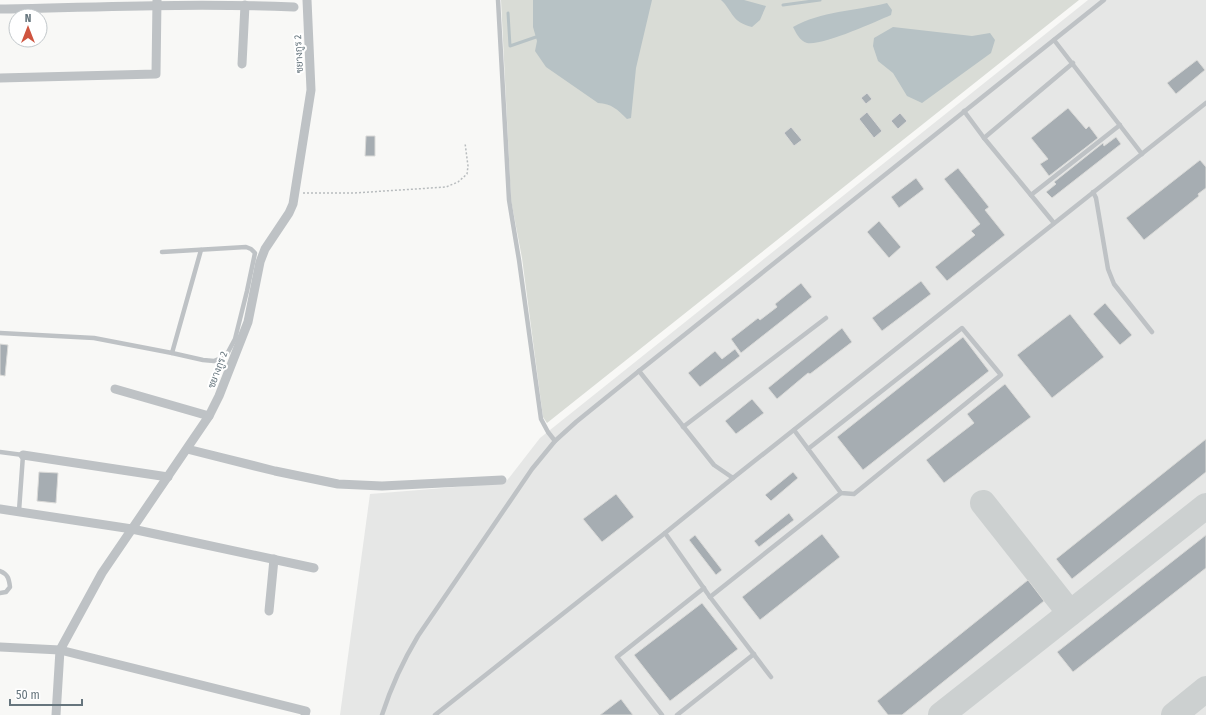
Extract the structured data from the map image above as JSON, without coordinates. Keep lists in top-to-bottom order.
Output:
{
  "streets": {
    "street": ["ชยางกูร 2"]
  },
  "scale_bar": "50 m",
  "north": "top"
}
